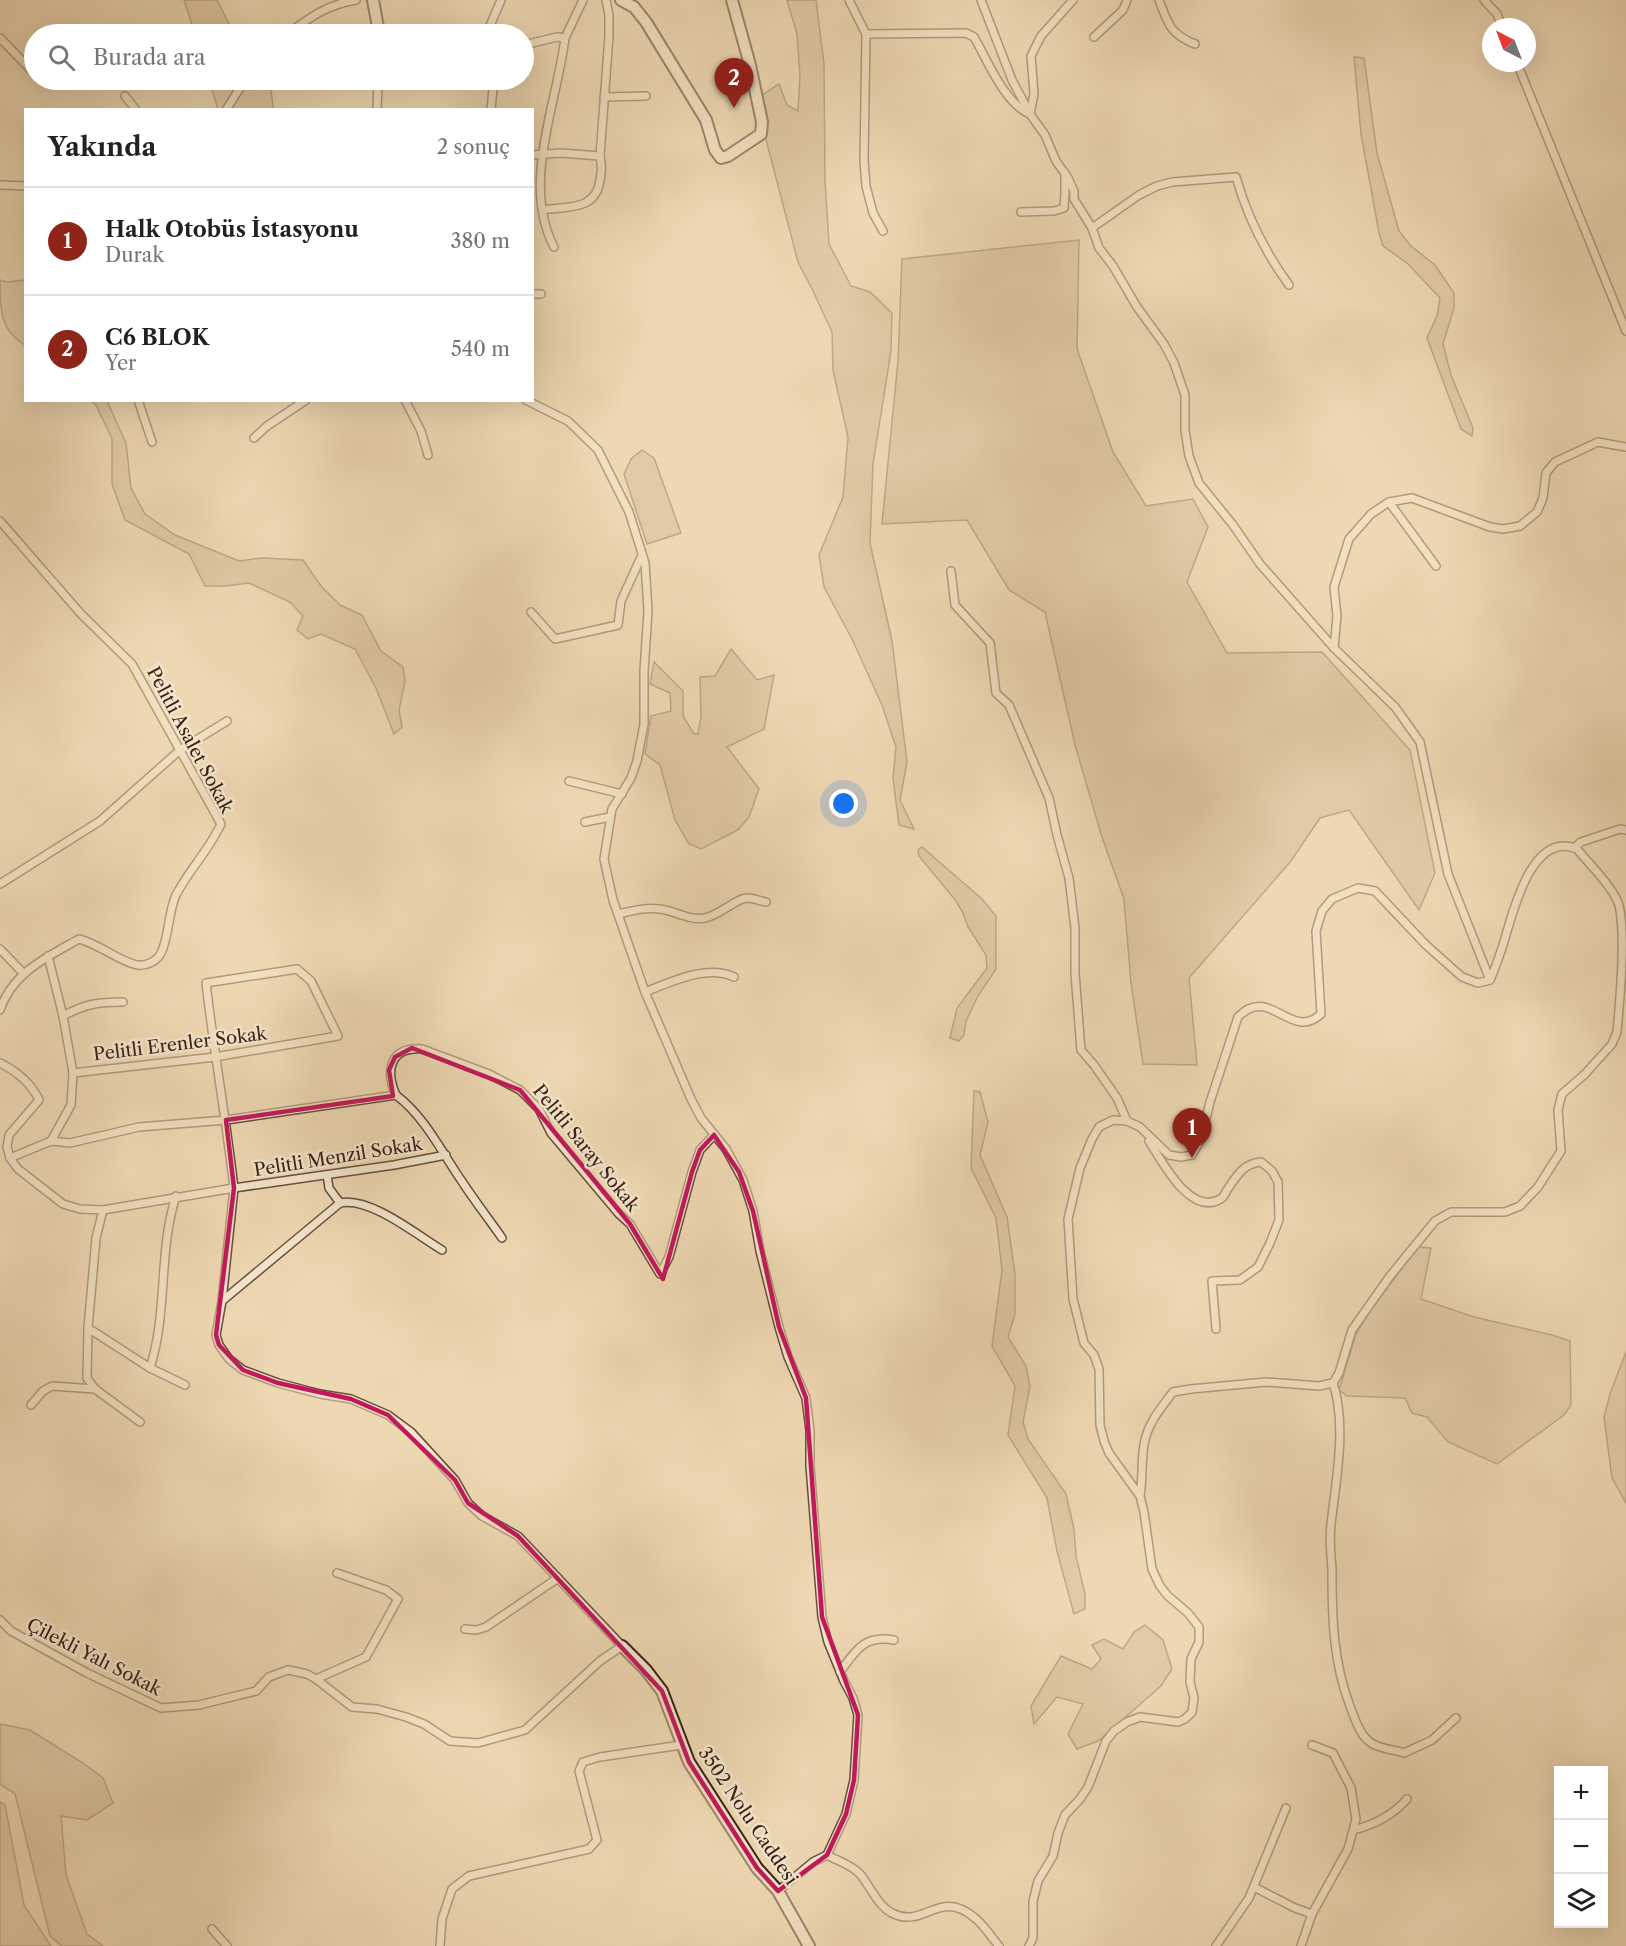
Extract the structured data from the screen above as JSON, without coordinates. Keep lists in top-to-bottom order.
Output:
{
  "streets": {
    "street": [
      "Pelitli Asalet Sokak",
      "Pelitli Erenler Sokak",
      "Pelitli Saray Sokak",
      "Pelitli Menzil Sokak",
      "Çilekli Yalı Sokak",
      "3502 Nolu Caddesi"
    ]
  },
  "crossings": [
    ["Pelitli Asalet Sokak", "Pelitli Erenler Sokak"],
    ["Çilekli Yalı Sokak", "3502 Nolu Caddesi"]
  ],
  "north": "top left",
  "page": {
    "search": "Burada ara",
    "pins": ["2", "1"],
    "heading": ["Yakında", "2 sonuç"],
    "list": [
      {
        "mark": "1",
        "name": "Halk Otobüs İstasyonu",
        "note": "Durak",
        "value": "380 m"
      },
      {
        "mark": "2",
        "name": "C6 BLOK",
        "note": "Yer",
        "value": "540 m"
      }
    ],
    "map_buttons": ["+", "−"]
  }
}
